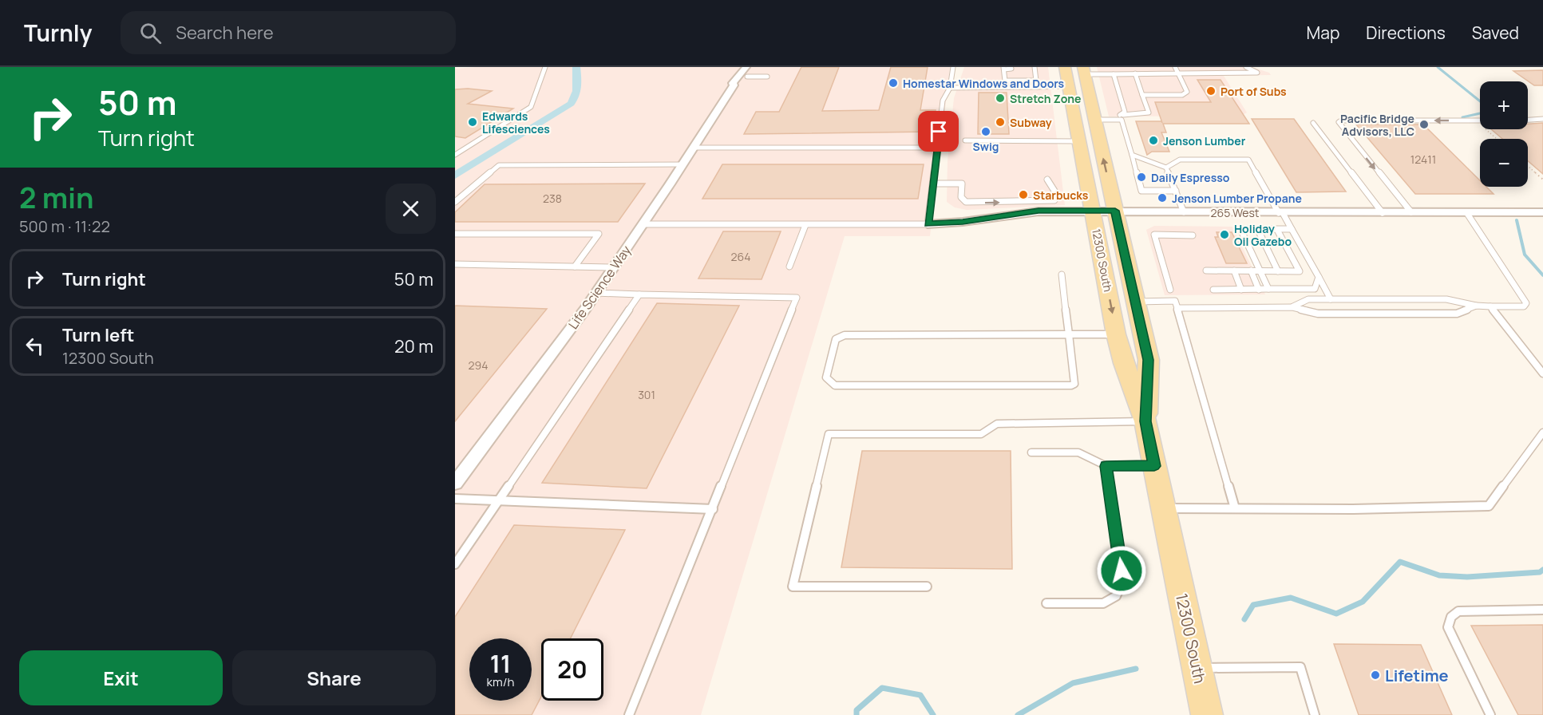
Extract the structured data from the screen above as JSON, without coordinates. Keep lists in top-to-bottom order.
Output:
{
  "streets": {
    "main road": ["12300 South"],
    "street": ["265 West", "Life Science Way"]
  },
  "crossings": [
    ["265 West", "12300 South"]
  ],
  "places": [
    "Homestar Windows and Doors",
    "Port of Subs",
    "Stretch Zone",
    "Edwards Lifesciences",
    "Subway",
    "Pacific Bridge Advisors, LLC",
    "Swig",
    "Jenson Lumber",
    "Daily Espresso",
    "Starbucks",
    "Jenson Lumber Propane",
    "Holiday Oil Gazebo",
    "Lifetime"
  ],
  "house_numbers": [
    "12411",
    "238",
    "264",
    "294",
    "301"
  ],
  "page": {
    "header": "Turnly",
    "search": "Search here",
    "nav": ["Map", "Directions", "Saved"],
    "turn": ["50 m", "Turn right"],
    "map_buttons": ["+", "−"],
    "heading": ["2 min", "500 m · 11:22"],
    "list": [
      {
        "name": "Turn right",
        "value": "50 m"
      },
      {
        "name": "Turn left",
        "note": "12300 South",
        "value": "20 m"
      }
    ],
    "speed": "11 km/h",
    "limit": "20",
    "buttons": ["Exit", "Share"]
  }
}
